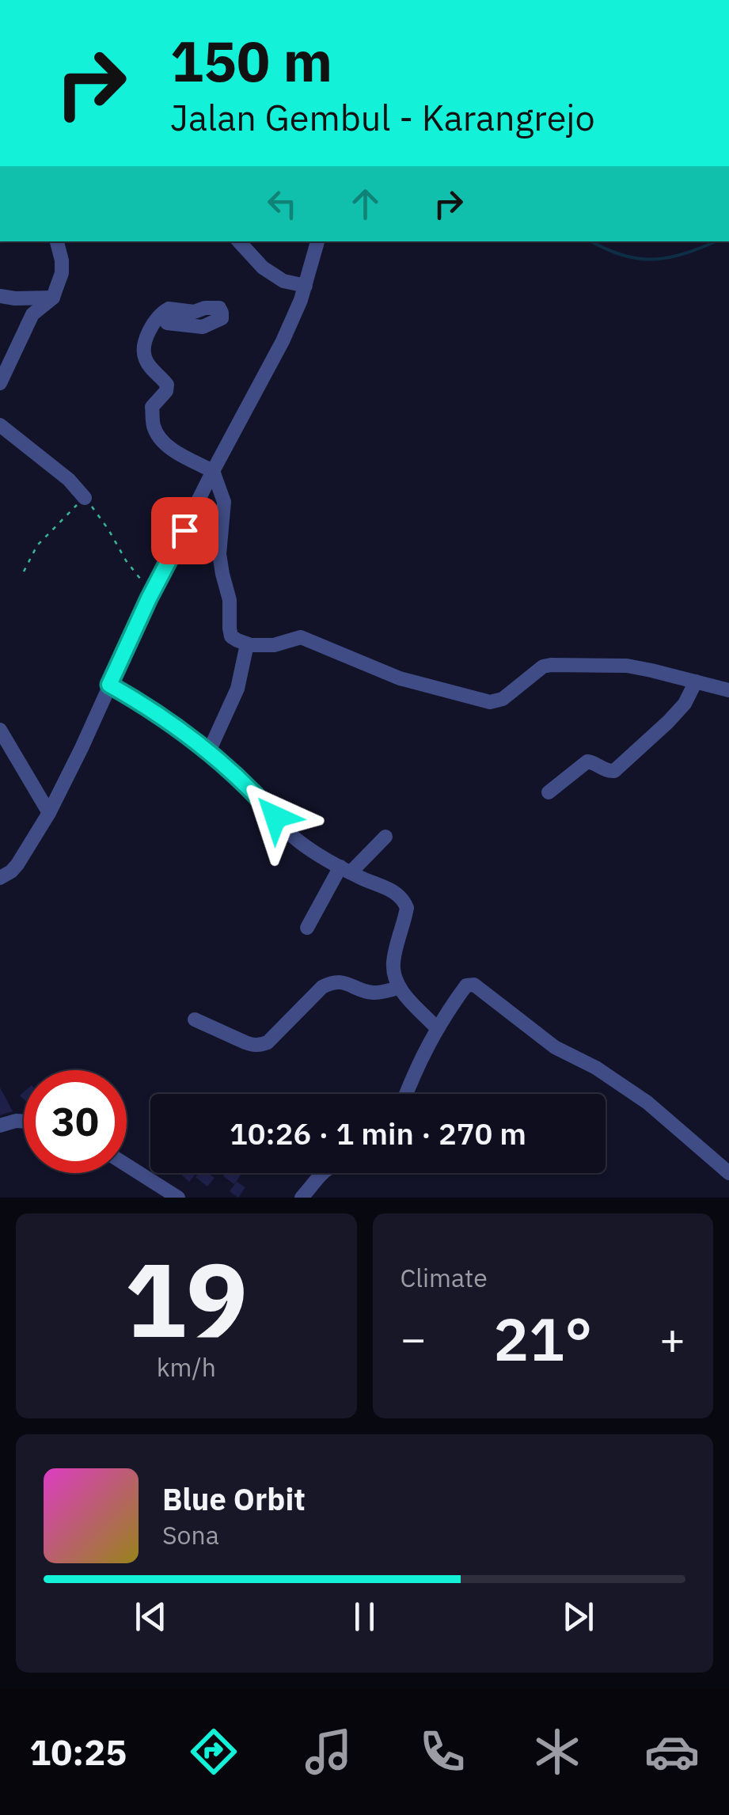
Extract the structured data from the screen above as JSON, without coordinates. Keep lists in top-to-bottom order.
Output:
{
  "page": {
    "turn": ["150 m", "Jalan Gembul - Karangrejo"],
    "limit": "30",
    "trip": "10:26 · 1 min · 270 m",
    "tile": [
      ["19", "km/h"],
      "Climate"
    ],
    "heat": ["−", "21°", "+"],
    "song": ["Blue Orbit", "Sona"],
    "tabs": "10:25"
  }
}
